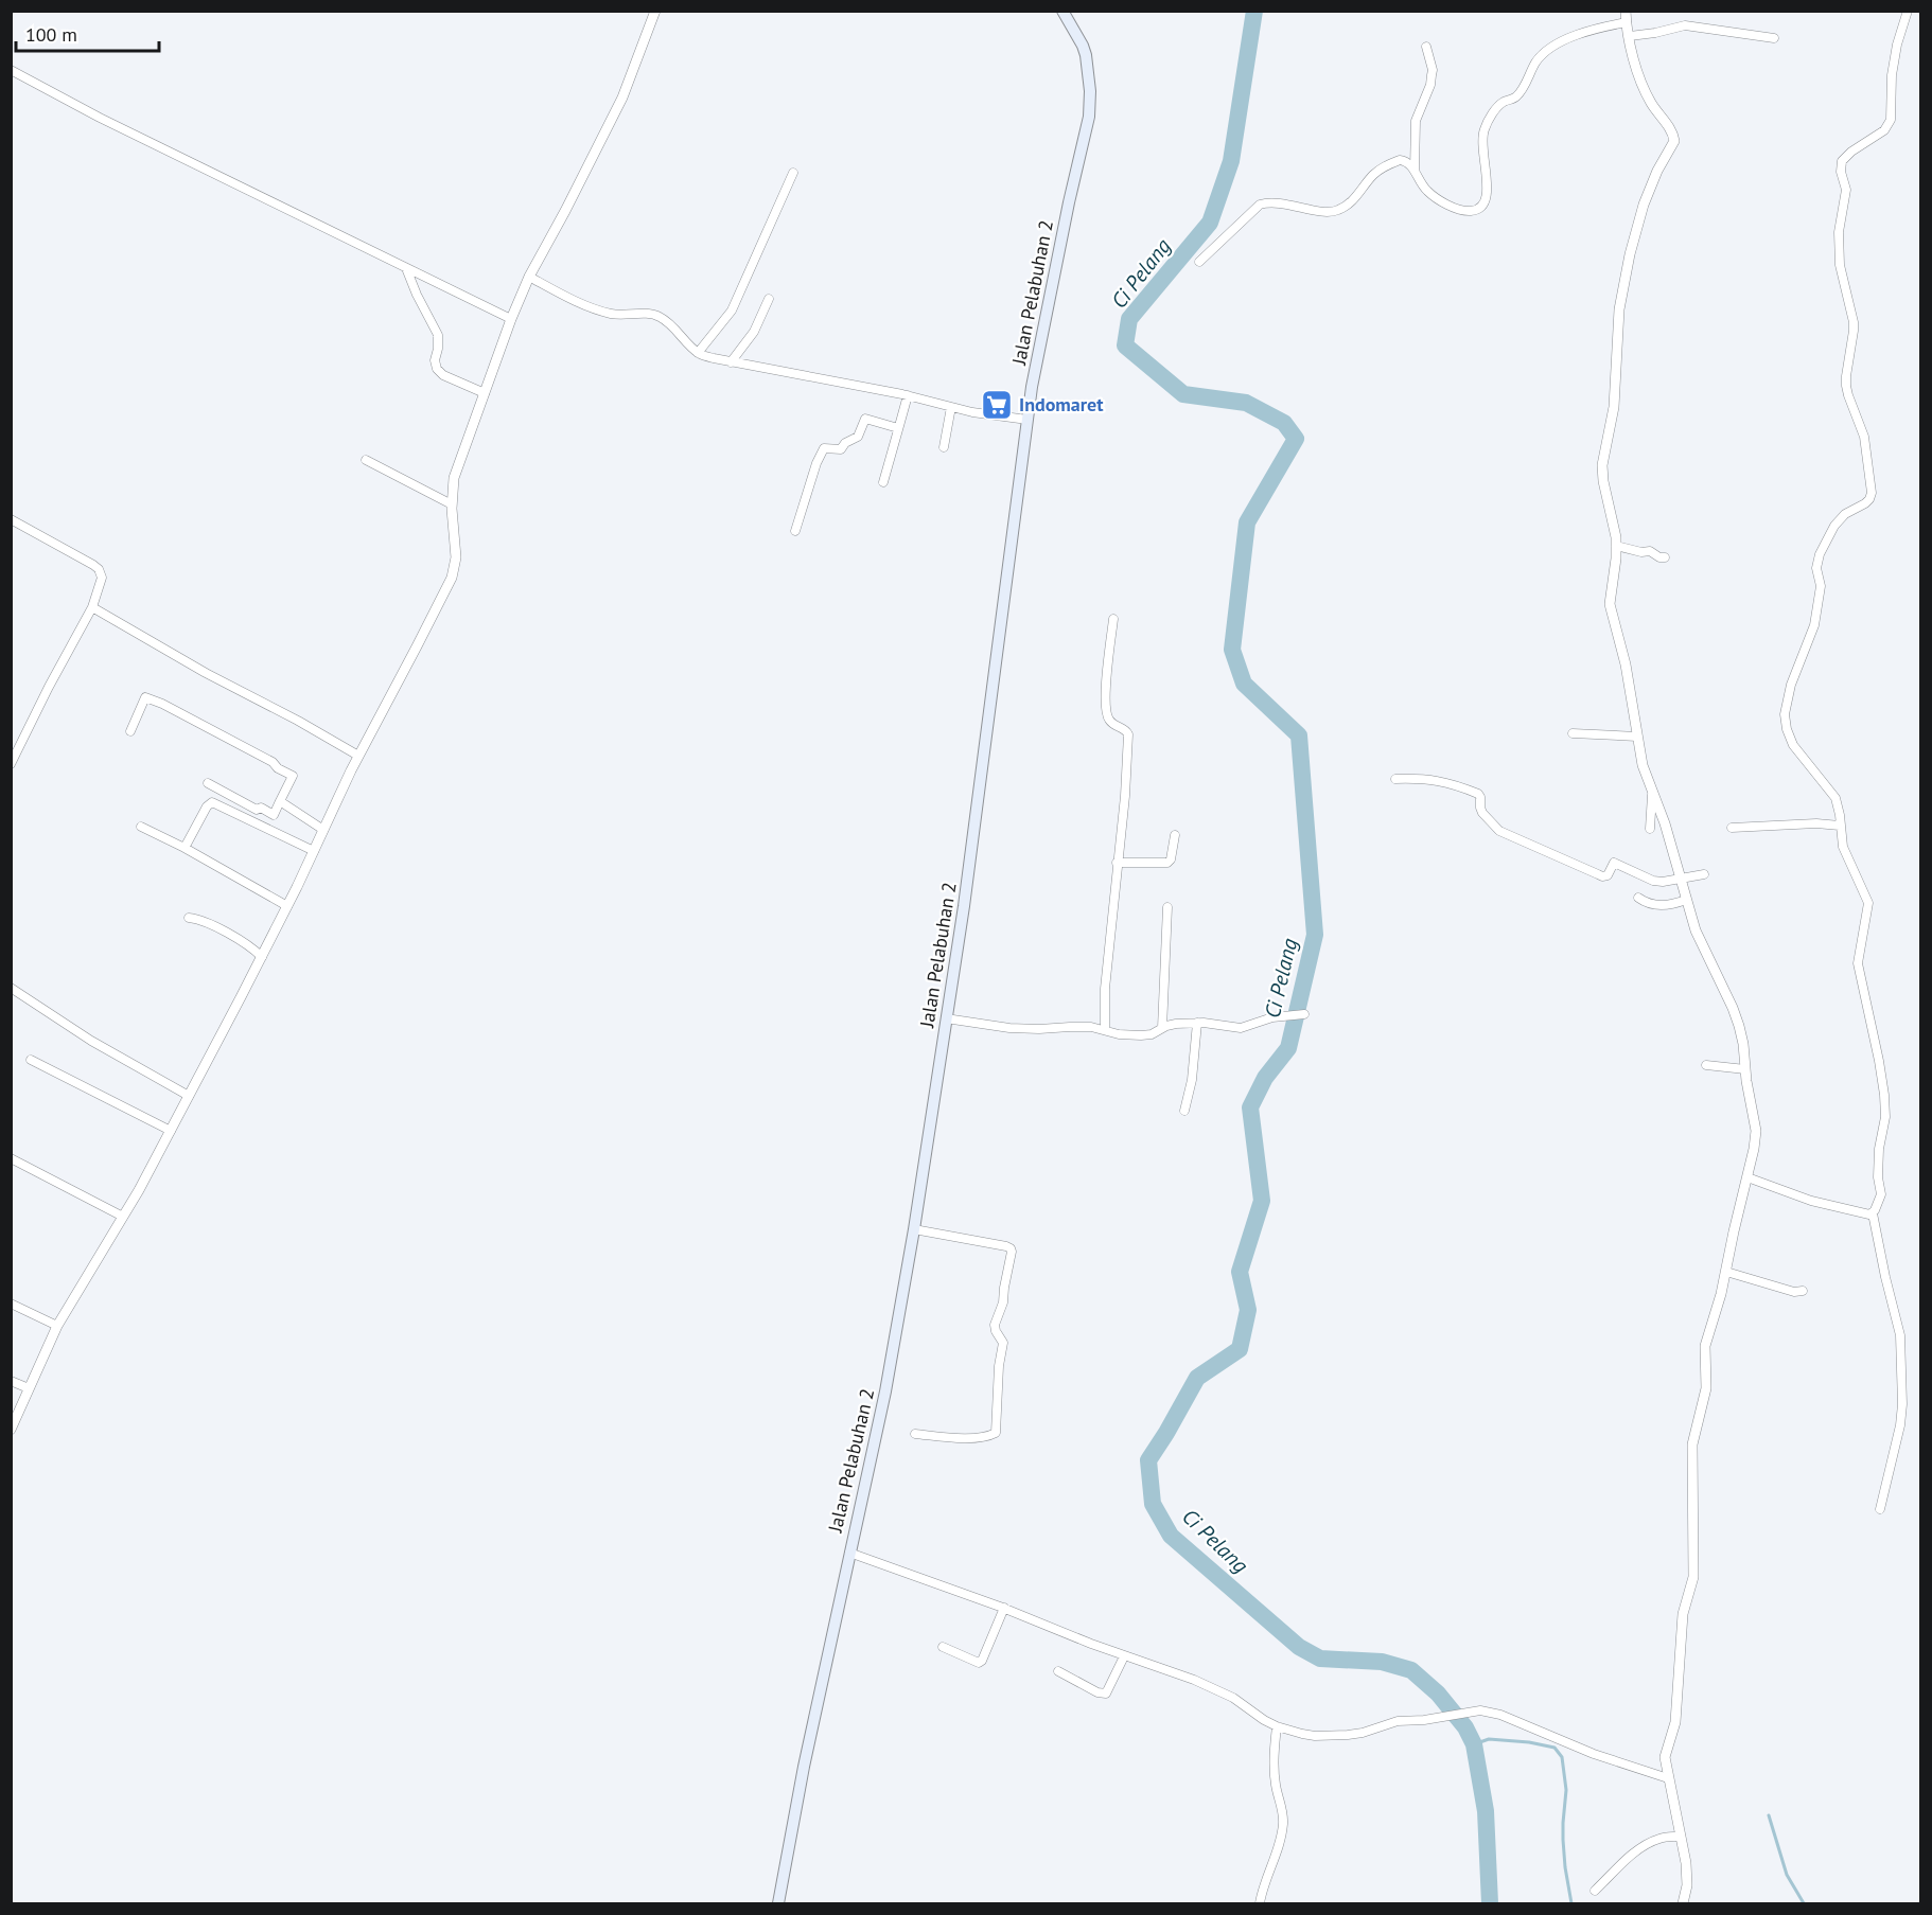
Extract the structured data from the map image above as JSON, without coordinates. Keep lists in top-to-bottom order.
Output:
{
  "streets": {
    "main road": ["Jalan Pelabuhan 2"]
  },
  "water": ["Ci Pelang"],
  "places": {
    "supermarket": ["Indomaret"]
  },
  "scale_bar": "100 m"
}
